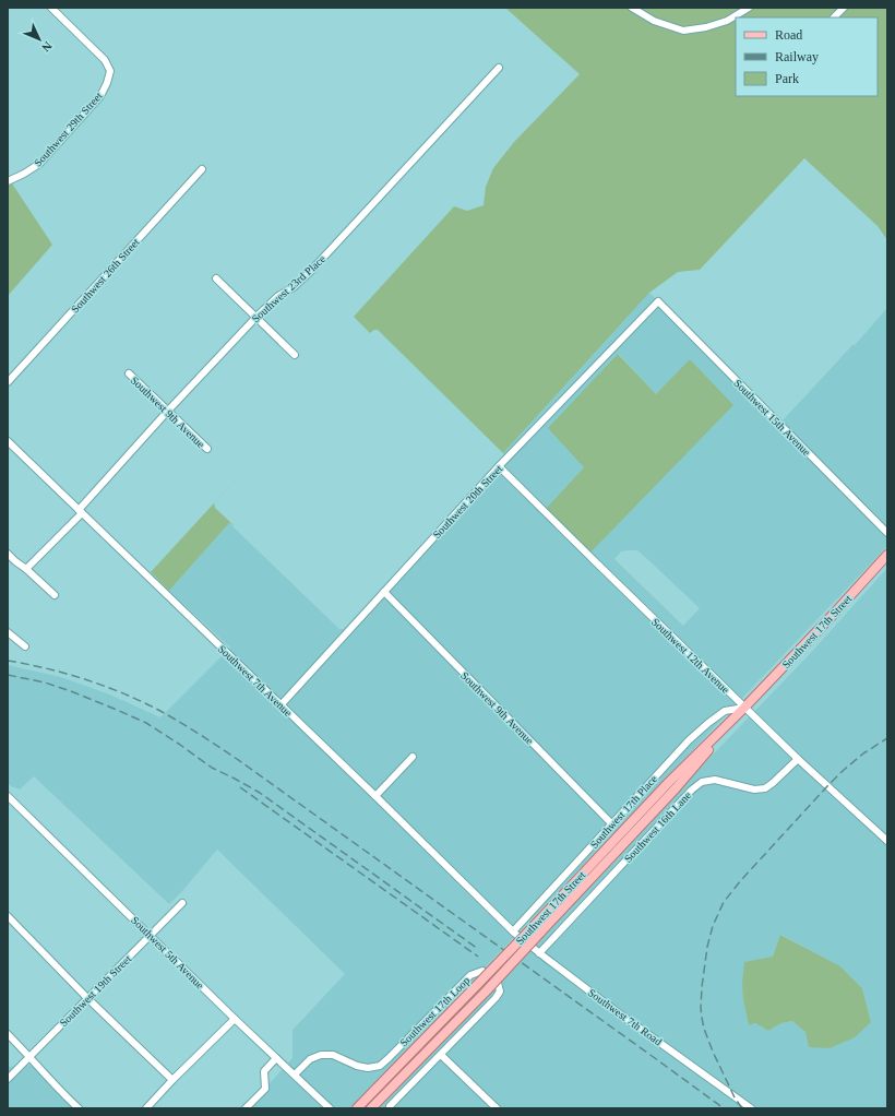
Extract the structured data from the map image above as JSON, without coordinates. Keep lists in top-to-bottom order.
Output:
{
  "streets": {
    "main road": ["Southwest 17th Street"],
    "street": [
      "Southwest 29th Street",
      "Southwest 26th Street",
      "Southwest 23rd Place",
      "Southwest 9th Avenue",
      "Southwest 15th Avenue",
      "Southwest 20th Street",
      "Southwest 12th Avenue",
      "Southwest 7th Avenue",
      "Southwest 17th Place",
      "Southwest 16th Lane",
      "Southwest 5th Avenue",
      "Southwest 19th Street",
      "Southwest 17th Loop",
      "Southwest 7th Road"
    ]
  },
  "crossings": [
    ["Southwest 23rd Place", "Southwest 9th Avenue"],
    ["Southwest 23rd Place", "Southwest 7th Avenue"],
    ["Southwest 9th Avenue", "Southwest 20th Street"],
    ["Southwest 9th Avenue", "Southwest 17th Place"],
    ["Southwest 15th Avenue", "Southwest 20th Street"],
    ["Southwest 20th Street", "Southwest 12th Avenue"],
    ["Southwest 20th Street", "Southwest 7th Avenue"],
    ["Southwest 17th Street", "Southwest 12th Avenue"],
    ["Southwest 17th Street", "Southwest 17th Place"],
    ["Southwest 12th Avenue", "Southwest 17th Place"],
    ["Southwest 12th Avenue", "Southwest 16th Lane"],
    ["Southwest 7th Avenue", "Southwest 7th Road"],
    ["Southwest 17th Place", "Southwest 7th Road"],
    ["Southwest 16th Lane", "Southwest 7th Road"],
    ["Southwest 5th Avenue", "Southwest 19th Street"],
    ["Southwest 5th Avenue", "Southwest 17th Loop"]
  ],
  "legend": ["Road", "Railway", "Park"],
  "north": "bottom right"
}
